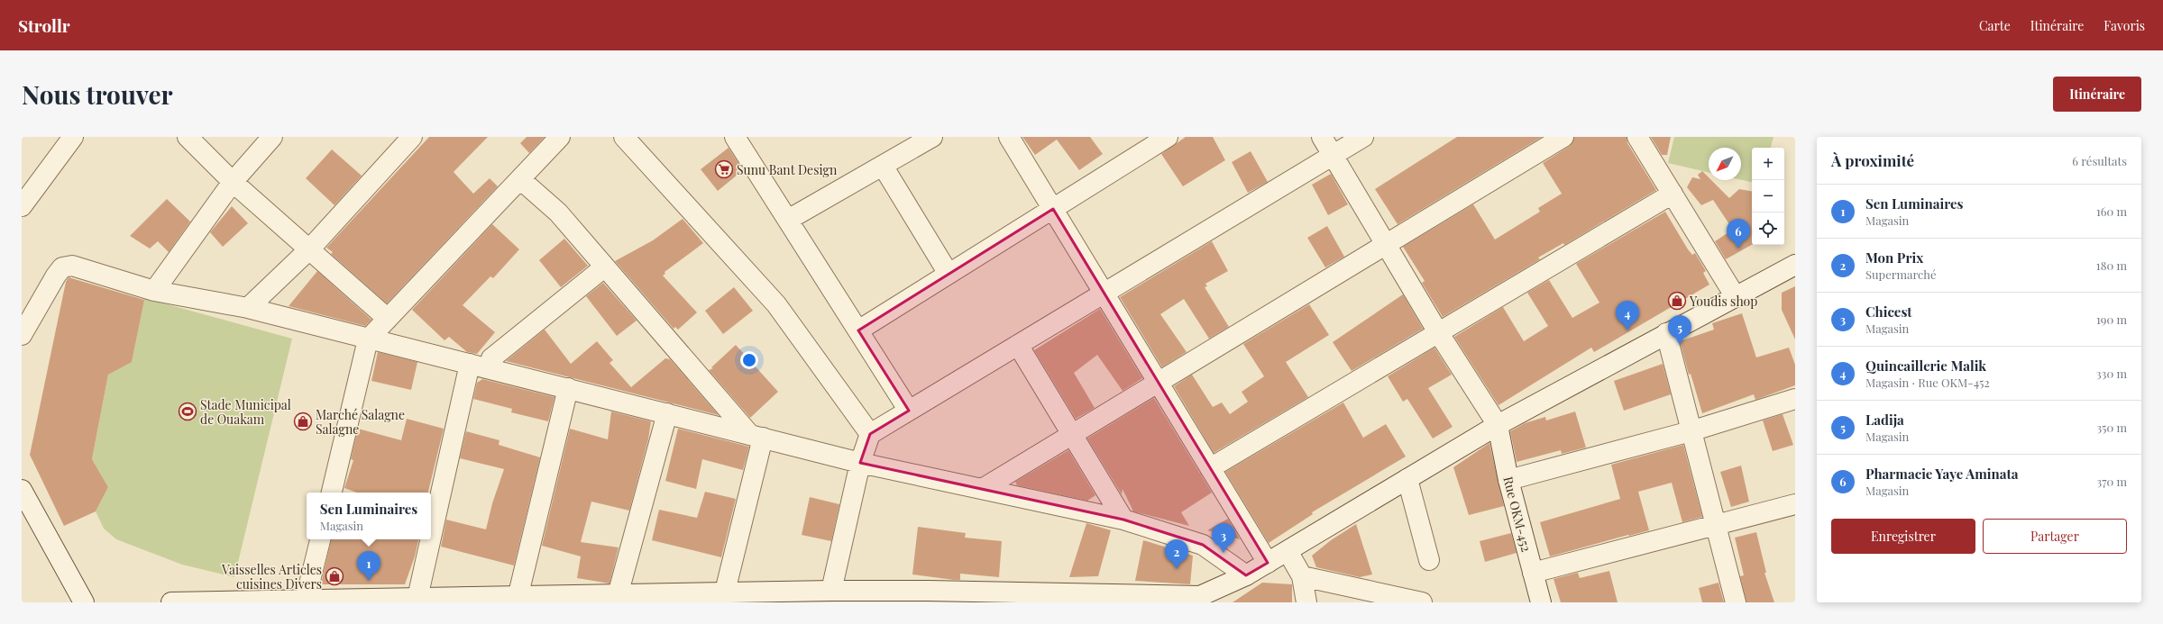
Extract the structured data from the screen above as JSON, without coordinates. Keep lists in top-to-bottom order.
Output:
{
  "streets": {
    "street": ["Rue OKM-452"]
  },
  "places": {
    "supermarket": ["Sunu Bant Design"],
    "shop": ["Youdis shop", "Marché Salagne Salagne", "Vaisselles Articles cuisines Divers"],
    "sports": ["Stade Municipal de Ouakam"]
  },
  "north": "bottom left",
  "page": {
    "header": "Strollr",
    "nav": ["Carte", "Itinéraire", "Favoris"],
    "buttons": [
      "Itinéraire",
      ["Enregistrer", "Partager"]
    ],
    "title": "Nous trouver",
    "heading": ["À proximité", "6 résultats"],
    "map_buttons": ["+", "−"],
    "list": [
      {
        "mark": "1",
        "name": "Sen Luminaires",
        "note": "Magasin",
        "value": "160 m"
      },
      {
        "mark": "2",
        "name": "Mon Prix",
        "note": "Supermarché",
        "value": "180 m"
      },
      {
        "mark": "3",
        "name": "Chicest",
        "note": "Magasin",
        "value": "190 m"
      },
      {
        "mark": "4",
        "name": "Quincaillerie Malik",
        "note": "Magasin · Rue OKM-452",
        "value": "330 m"
      },
      {
        "mark": "5",
        "name": "Ladija",
        "note": "Magasin",
        "value": "350 m"
      },
      {
        "mark": "6",
        "name": "Pharmacie Yaye Aminata",
        "note": "Magasin",
        "value": "370 m"
      }
    ],
    "pins": [
      "6",
      "4",
      "5",
      "3",
      "2",
      "1"
    ],
    "popup": ["Sen Luminaires", "Magasin"]
  }
}
